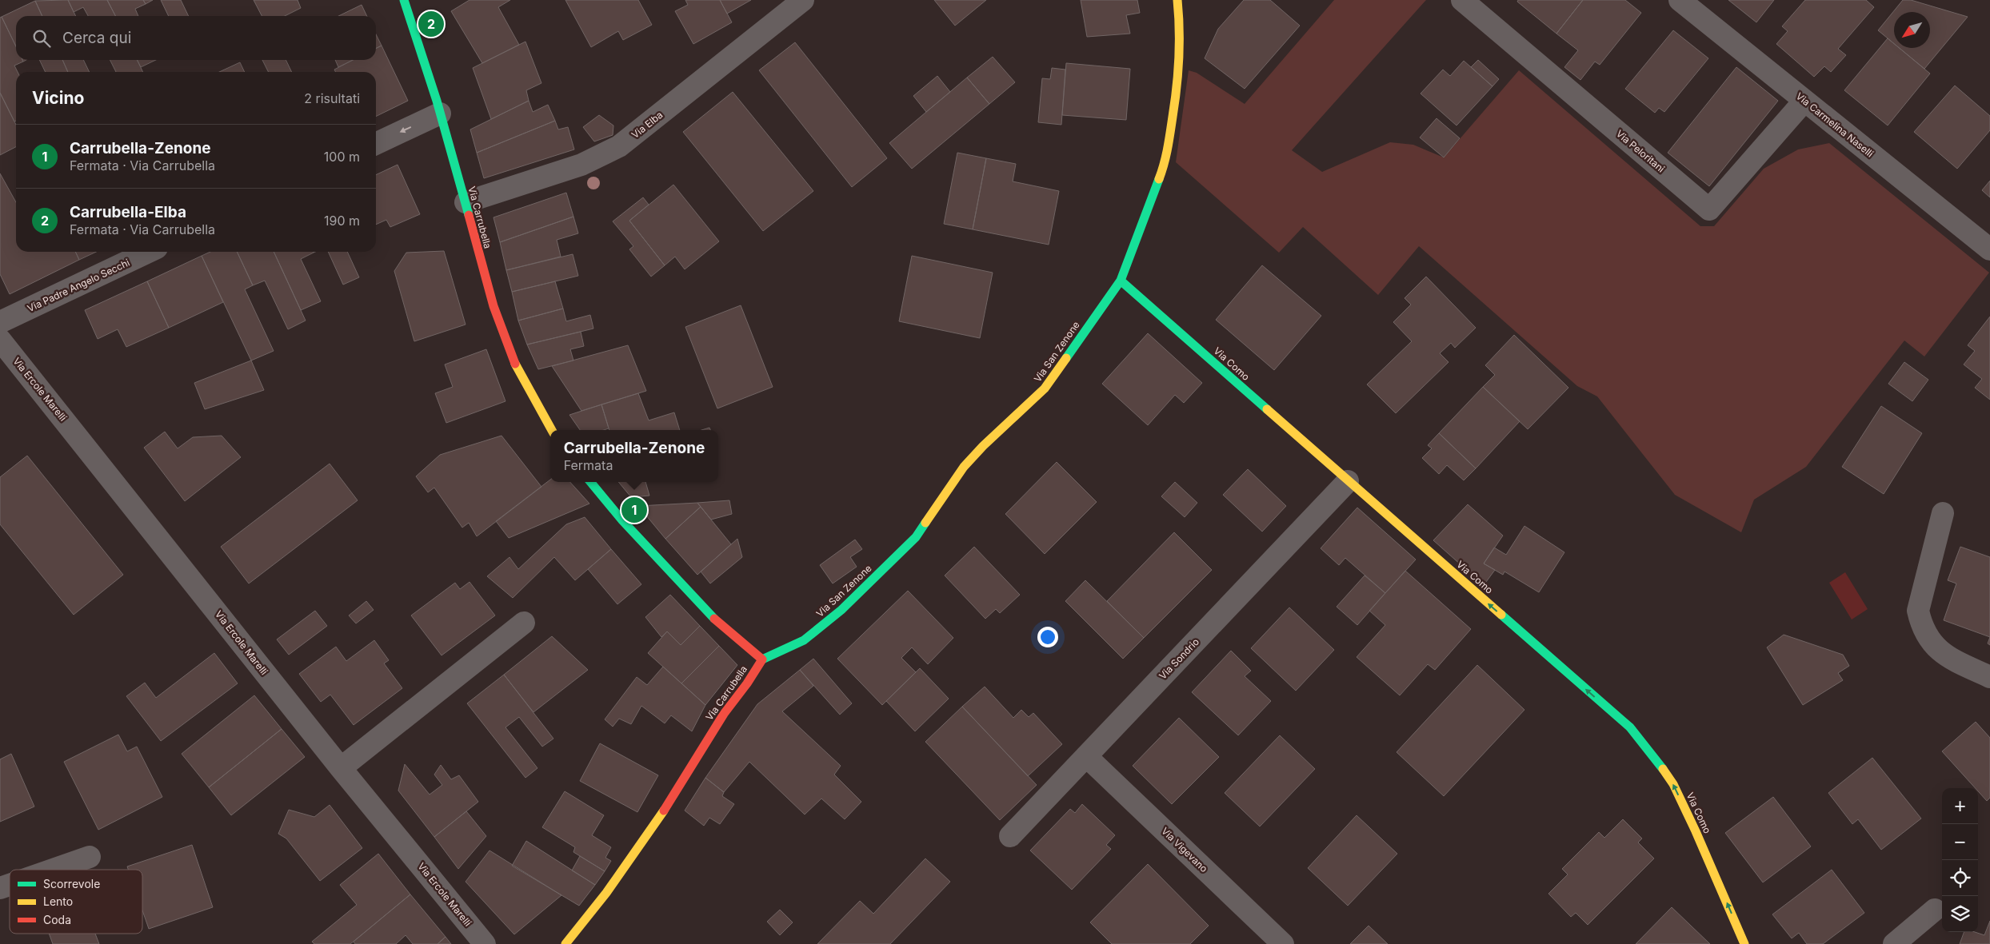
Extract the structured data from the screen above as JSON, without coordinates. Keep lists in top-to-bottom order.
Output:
{
  "streets": {
    "street": [
      "Via Elba",
      "Via Carmelina Naselli",
      "Via Peloritani",
      "Via Carrubella",
      "Via Padre Angelo Secchi",
      "Via San Zenone",
      "Via Como",
      "Via Ercole Marelli",
      "Via Sondrio",
      "Via Vigevano"
    ]
  },
  "crossings": [
    ["Via Elba", "Via Carrubella"],
    ["Via Carmelina Naselli", "Via Peloritani"],
    ["Via Carrubella", "Via San Zenone"],
    ["Via San Zenone", "Via Como"],
    ["Via Como", "Via Sondrio"],
    ["Via Sondrio", "Via Vigevano"]
  ],
  "one_way": ["Via Como"],
  "legend": ["Scorrevole", "Lento", "Coda"],
  "north": "bottom left",
  "page": {
    "pins": ["2", "1"],
    "search": "Cerca qui",
    "heading": ["Vicino", "2 risultati"],
    "list": [
      {
        "mark": "1",
        "name": "Carrubella-Zenone",
        "note": "Fermata · Via Carrubella",
        "value": "100 m"
      },
      {
        "mark": "2",
        "name": "Carrubella-Elba",
        "note": "Fermata · Via Carrubella",
        "value": "190 m"
      }
    ],
    "popup": ["Carrubella-Zenone", "Fermata"],
    "map_buttons": ["+", "−"]
  }
}
